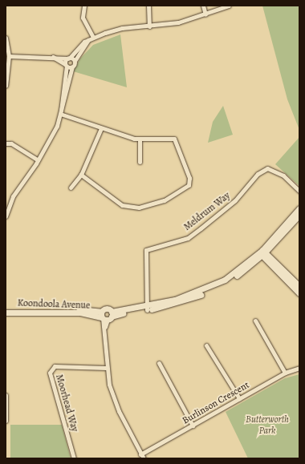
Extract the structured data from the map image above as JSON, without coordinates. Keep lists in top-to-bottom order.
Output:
{
  "streets": {
    "street": [
      "Meldrum Way",
      "Koondoola Avenue",
      "Moorhead Way",
      "Burlinson Crescent"
    ]
  },
  "crossings": [
    ["Meldrum Way", "Koondoola Avenue"]
  ],
  "parks": ["Butterworth Park"]
}
